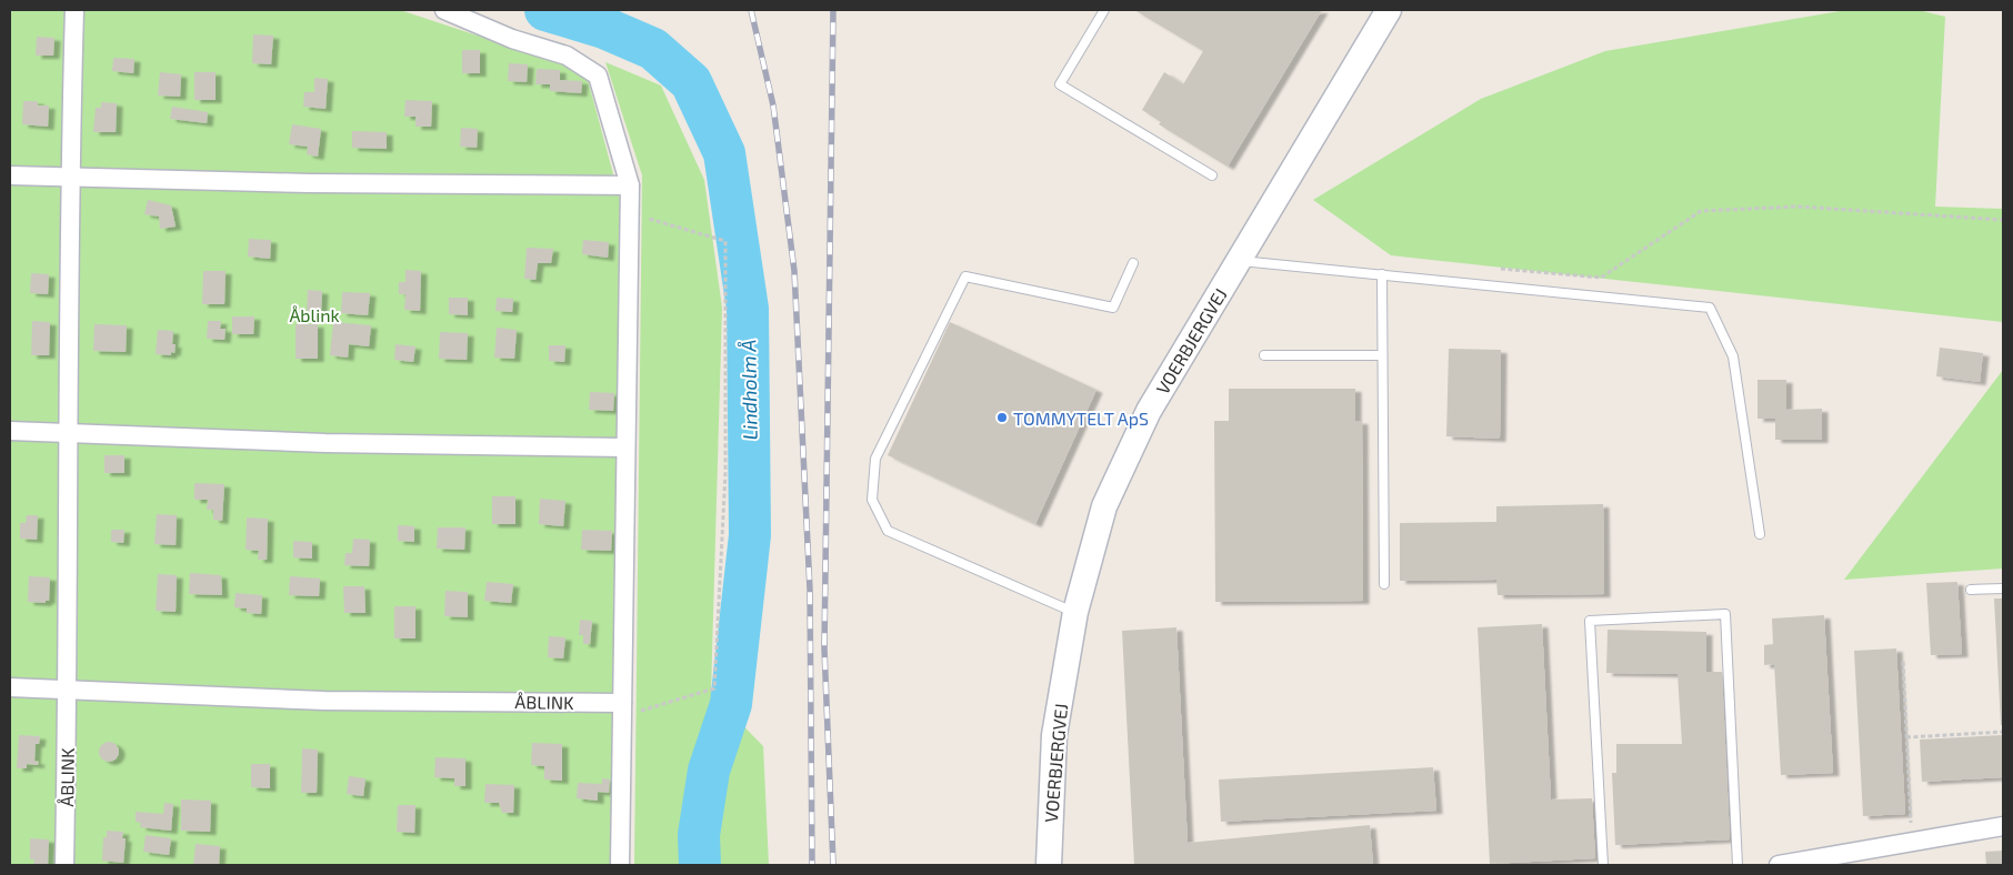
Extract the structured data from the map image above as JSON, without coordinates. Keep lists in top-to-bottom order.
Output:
{
  "streets": {
    "street": ["VOERBJERGVEJ", "ÅBLINK"]
  },
  "water": ["Lindholm Å"],
  "parks": ["Åblink"],
  "places": ["TOMMYTELT ApS"]
}
